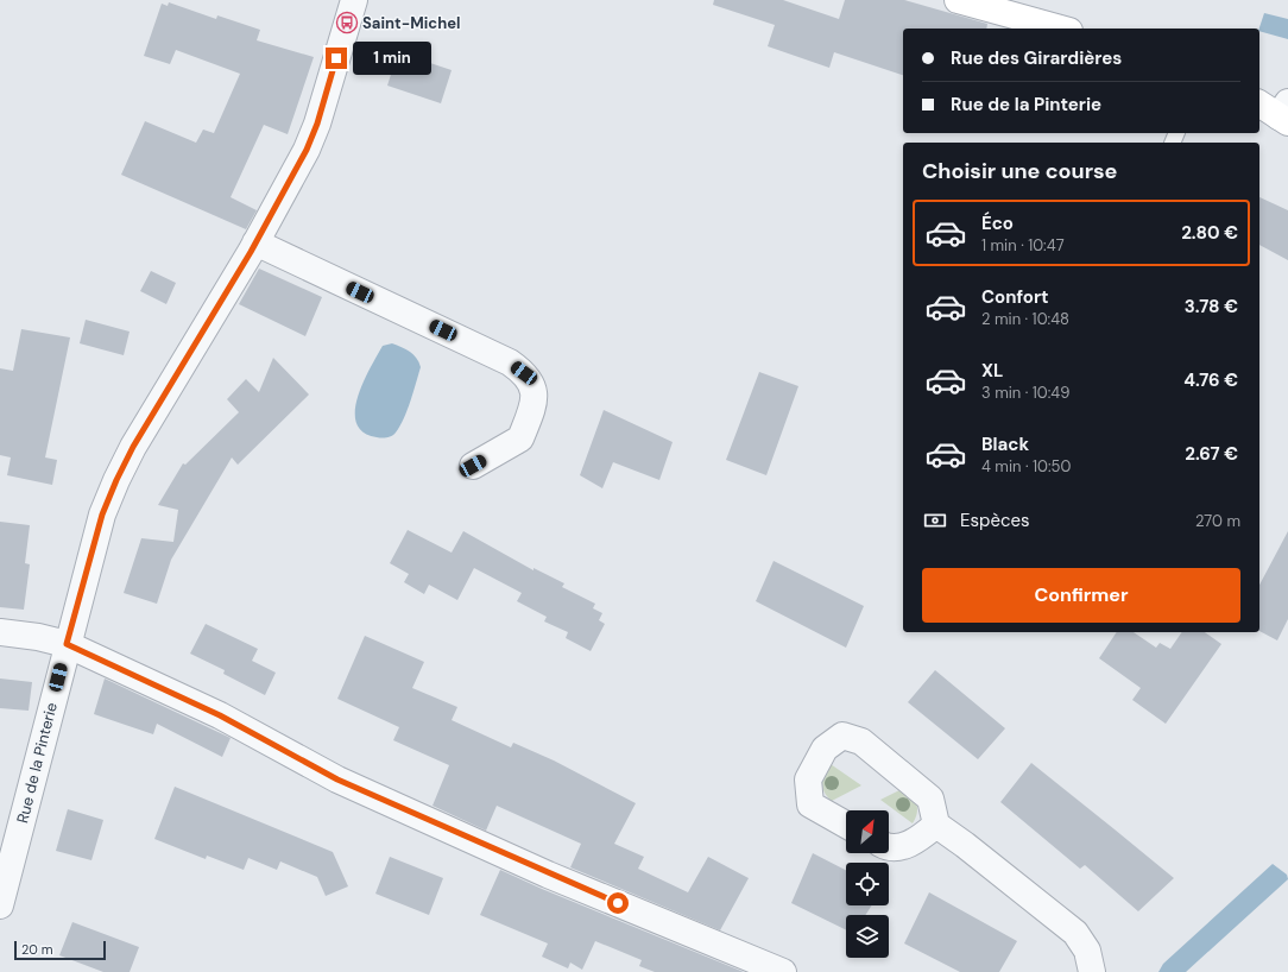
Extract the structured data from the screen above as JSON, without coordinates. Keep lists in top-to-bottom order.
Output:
{
  "streets": {
    "street": ["Rue de la Pinterie"]
  },
  "places": {
    "bus stop": ["Saint-Michel"]
  },
  "scale_bar": "20 m",
  "north": "top right",
  "page": {
    "banner": ["Rue des Girardières", "Rue de la Pinterie"],
    "bubble": "1 min",
    "heading": "Choisir une course",
    "list": [
      {
        "name": "Éco",
        "note": "1 min · 10:47",
        "value": "2.80 €"
      },
      {
        "name": "Confort",
        "note": "2 min · 10:48",
        "value": "3.78 €"
      },
      {
        "name": "XL",
        "note": "3 min · 10:49",
        "value": "4.76 €"
      },
      {
        "name": "Black",
        "note": "4 min · 10:50",
        "value": "2.67 €"
      }
    ],
    "pay": ["Espèces", "270 m"],
    "buttons": "Confirmer",
    "scale": "20 m"
  }
}
